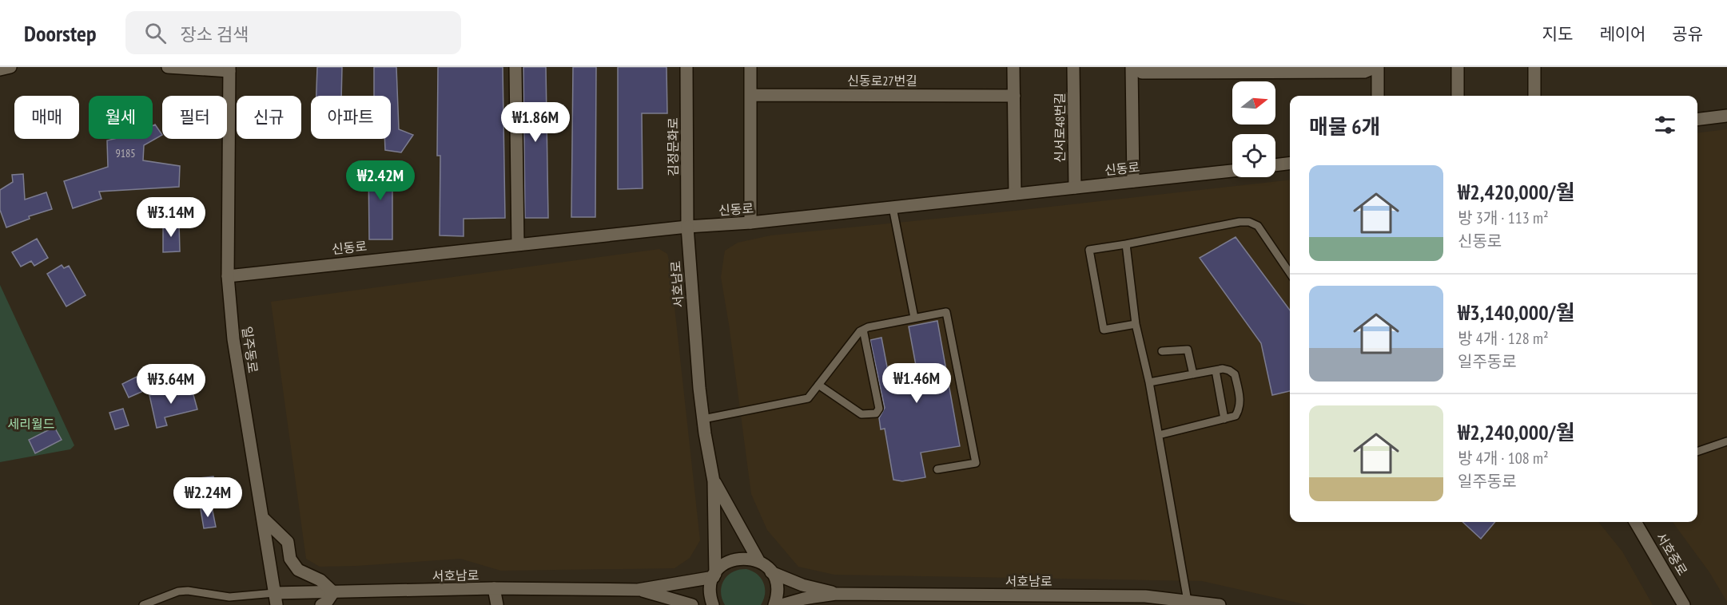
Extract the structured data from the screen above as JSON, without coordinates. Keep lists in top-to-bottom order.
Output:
{
  "streets": {
    "street": [
      "신동로27번길",
      "신서로48번길",
      "김정문화로",
      "신동로",
      "서호남로",
      "일주동로",
      "서호중로"
    ]
  },
  "crossings": [
    ["신서로48번길", "신동로"],
    ["김정문화로", "신동로"],
    ["김정문화로", "서호남로"],
    ["신동로", "서호남로"],
    ["신동로", "일주동로"],
    ["서호남로", "일주동로"]
  ],
  "parks": ["세리월드"],
  "house_numbers": ["9185"],
  "north": "right",
  "page": {
    "header": "Doorstep",
    "search": "장소 검색",
    "nav": ["지도", "레이어", "공유"],
    "chip": [
      "매매",
      "월세",
      "필터",
      "신규",
      "아파트"
    ],
    "heading": "매물 6개",
    "price": [
      "₩1.86M",
      "₩2.42M",
      "₩3.14M",
      "₩1.46M",
      "₩3.64M",
      "₩2.24M"
    ],
    "list": [
      {
        "name": "₩2,420,000/월",
        "note": "방 3개 · 113 m² · 신동로"
      },
      {
        "name": "₩3,140,000/월",
        "note": "방 4개 · 128 m² · 일주동로"
      },
      {
        "name": "₩2,240,000/월",
        "note": "방 4개 · 108 m² · 일주동로"
      }
    ]
  }
}
